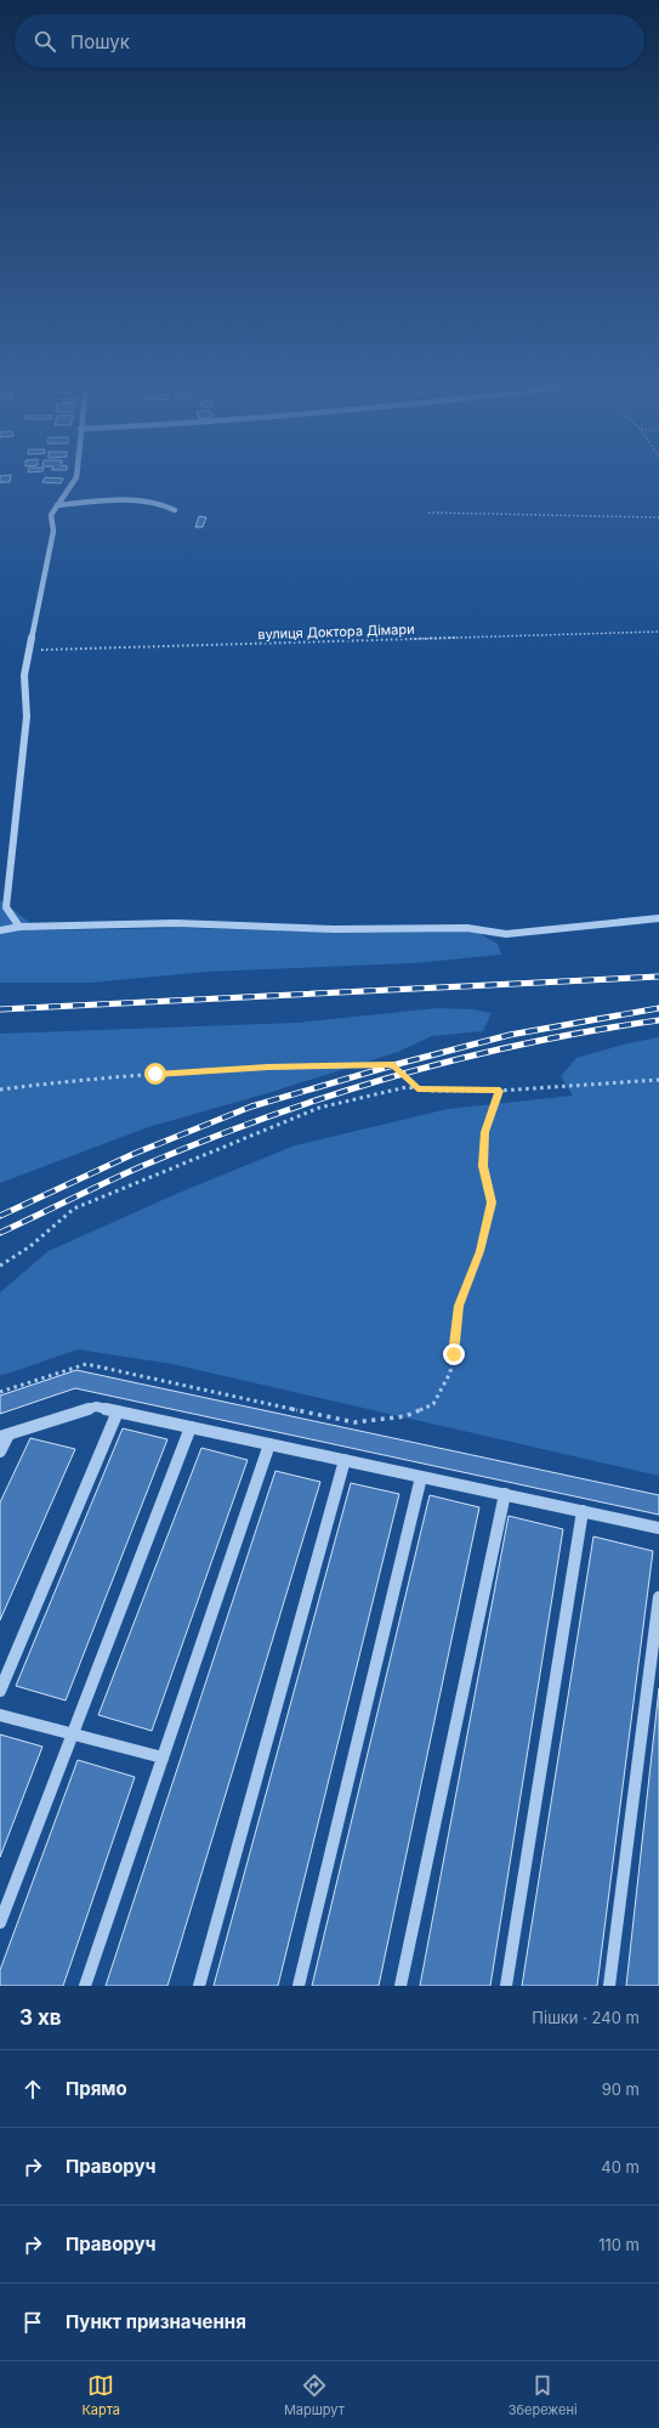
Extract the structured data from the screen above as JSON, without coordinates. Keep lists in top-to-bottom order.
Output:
{
  "streets": {
    "path": ["вулиця Доктора Дімари"]
  },
  "page": {
    "search": "Пошук",
    "heading": ["3 хв", "Пішки · 240 m"],
    "list": [
      ["Прямо", "90 m"],
      ["Праворуч", "40 m"],
      ["Праворуч", "110 m"],
      "Пункт призначення"
    ],
    "nav": ["Карта", "Маршрут", "Збережені"]
  }
}
